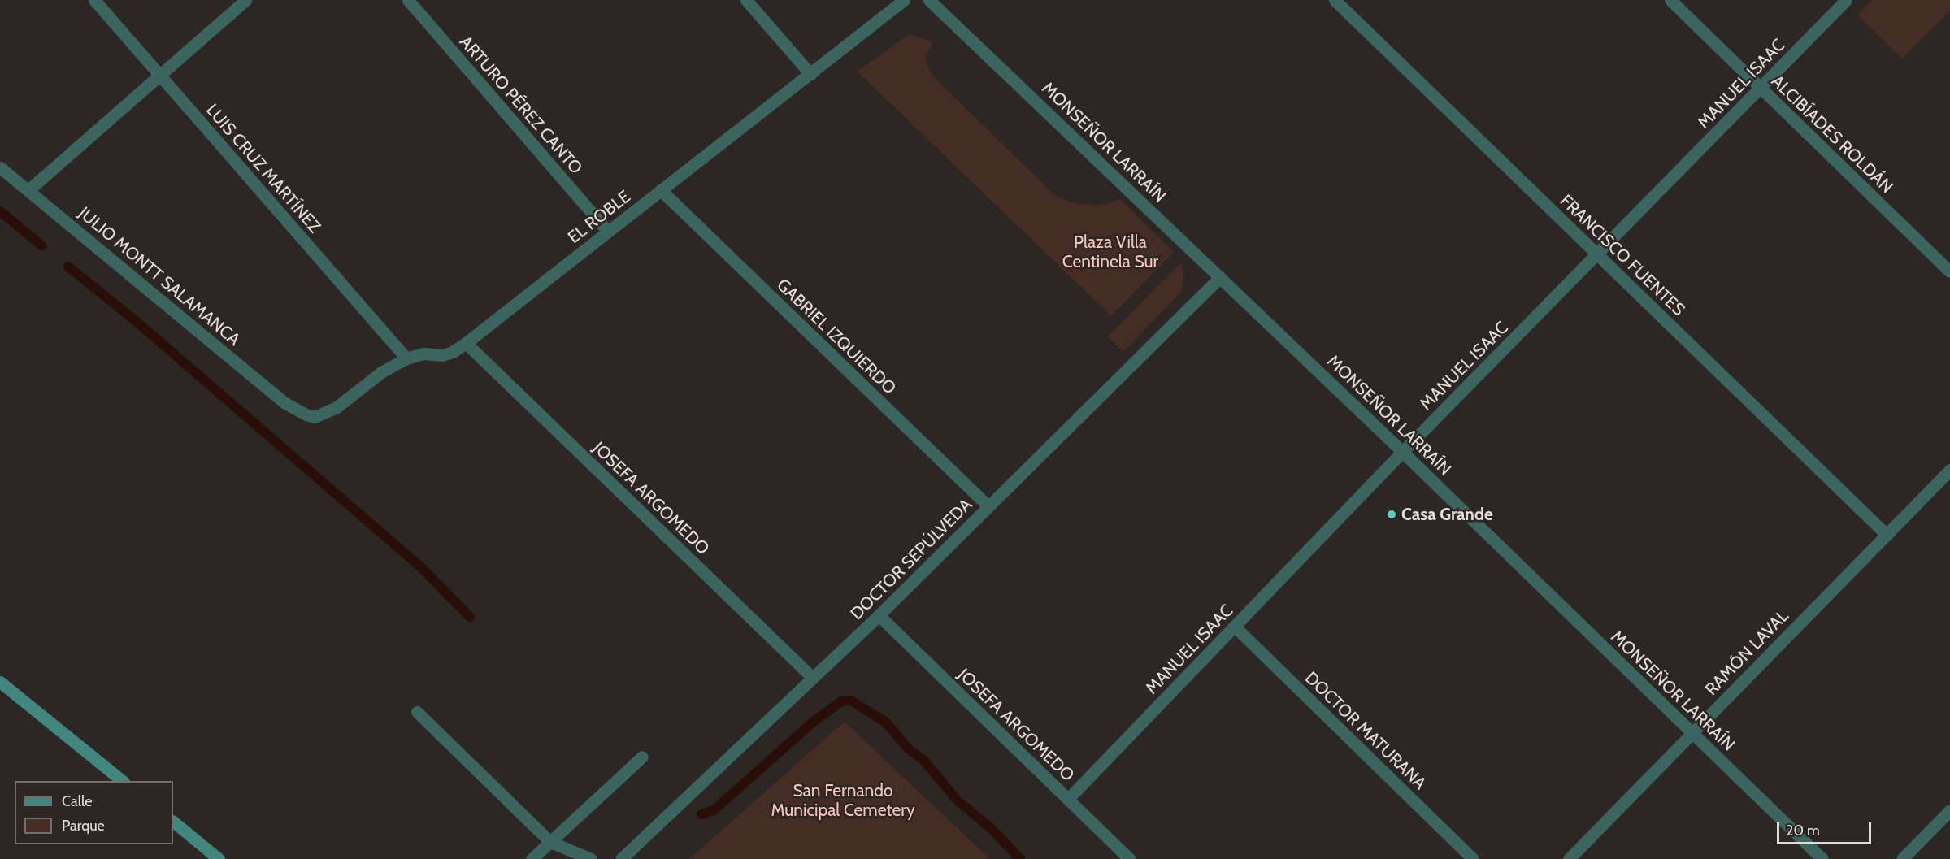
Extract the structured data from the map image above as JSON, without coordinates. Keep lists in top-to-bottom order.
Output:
{
  "streets": {
    "street": [
      "MANUEL ISAAC",
      "ARTURO PÉREZ CANTO",
      "ALCIBÍADES ROLDÁN",
      "MONSEÑOR LARRAÍN",
      "LUIS CRUZ MARTÍNEZ",
      "EL ROBLE",
      "FRANCISCO FUENTES",
      "JULIO MONTT SALAMANCA",
      "GABRIEL IZQUIERDO",
      "JOSEFA ARGOMEDO",
      "DOCTOR SEPÚLVEDA",
      "RAMÓN LAVAL",
      "DOCTOR MATURANA"
    ]
  },
  "crossings": [
    ["MANUEL ISAAC", "ALCIBÍADES ROLDÁN"],
    ["MANUEL ISAAC", "MONSEÑOR LARRAÍN"],
    ["MANUEL ISAAC", "FRANCISCO FUENTES"],
    ["MANUEL ISAAC", "JOSEFA ARGOMEDO"],
    ["MANUEL ISAAC", "DOCTOR MATURANA"],
    ["ARTURO PÉREZ CANTO", "EL ROBLE"],
    ["MONSEÑOR LARRAÍN", "DOCTOR SEPÚLVEDA"],
    ["MONSEÑOR LARRAÍN", "RAMÓN LAVAL"],
    ["LUIS CRUZ MARTÍNEZ", "EL ROBLE"],
    ["EL ROBLE", "JULIO MONTT SALAMANCA"],
    ["EL ROBLE", "GABRIEL IZQUIERDO"],
    ["EL ROBLE", "JOSEFA ARGOMEDO"],
    ["FRANCISCO FUENTES", "RAMÓN LAVAL"],
    ["GABRIEL IZQUIERDO", "DOCTOR SEPÚLVEDA"],
    ["JOSEFA ARGOMEDO", "DOCTOR SEPÚLVEDA"]
  ],
  "parks": ["Plaza Villa Centinela Sur", "San Fernando Municipal Cemetery"],
  "places": ["Casa Grande"],
  "legend": ["Calle", "Parque"],
  "scale_bar": "20 m"
}
